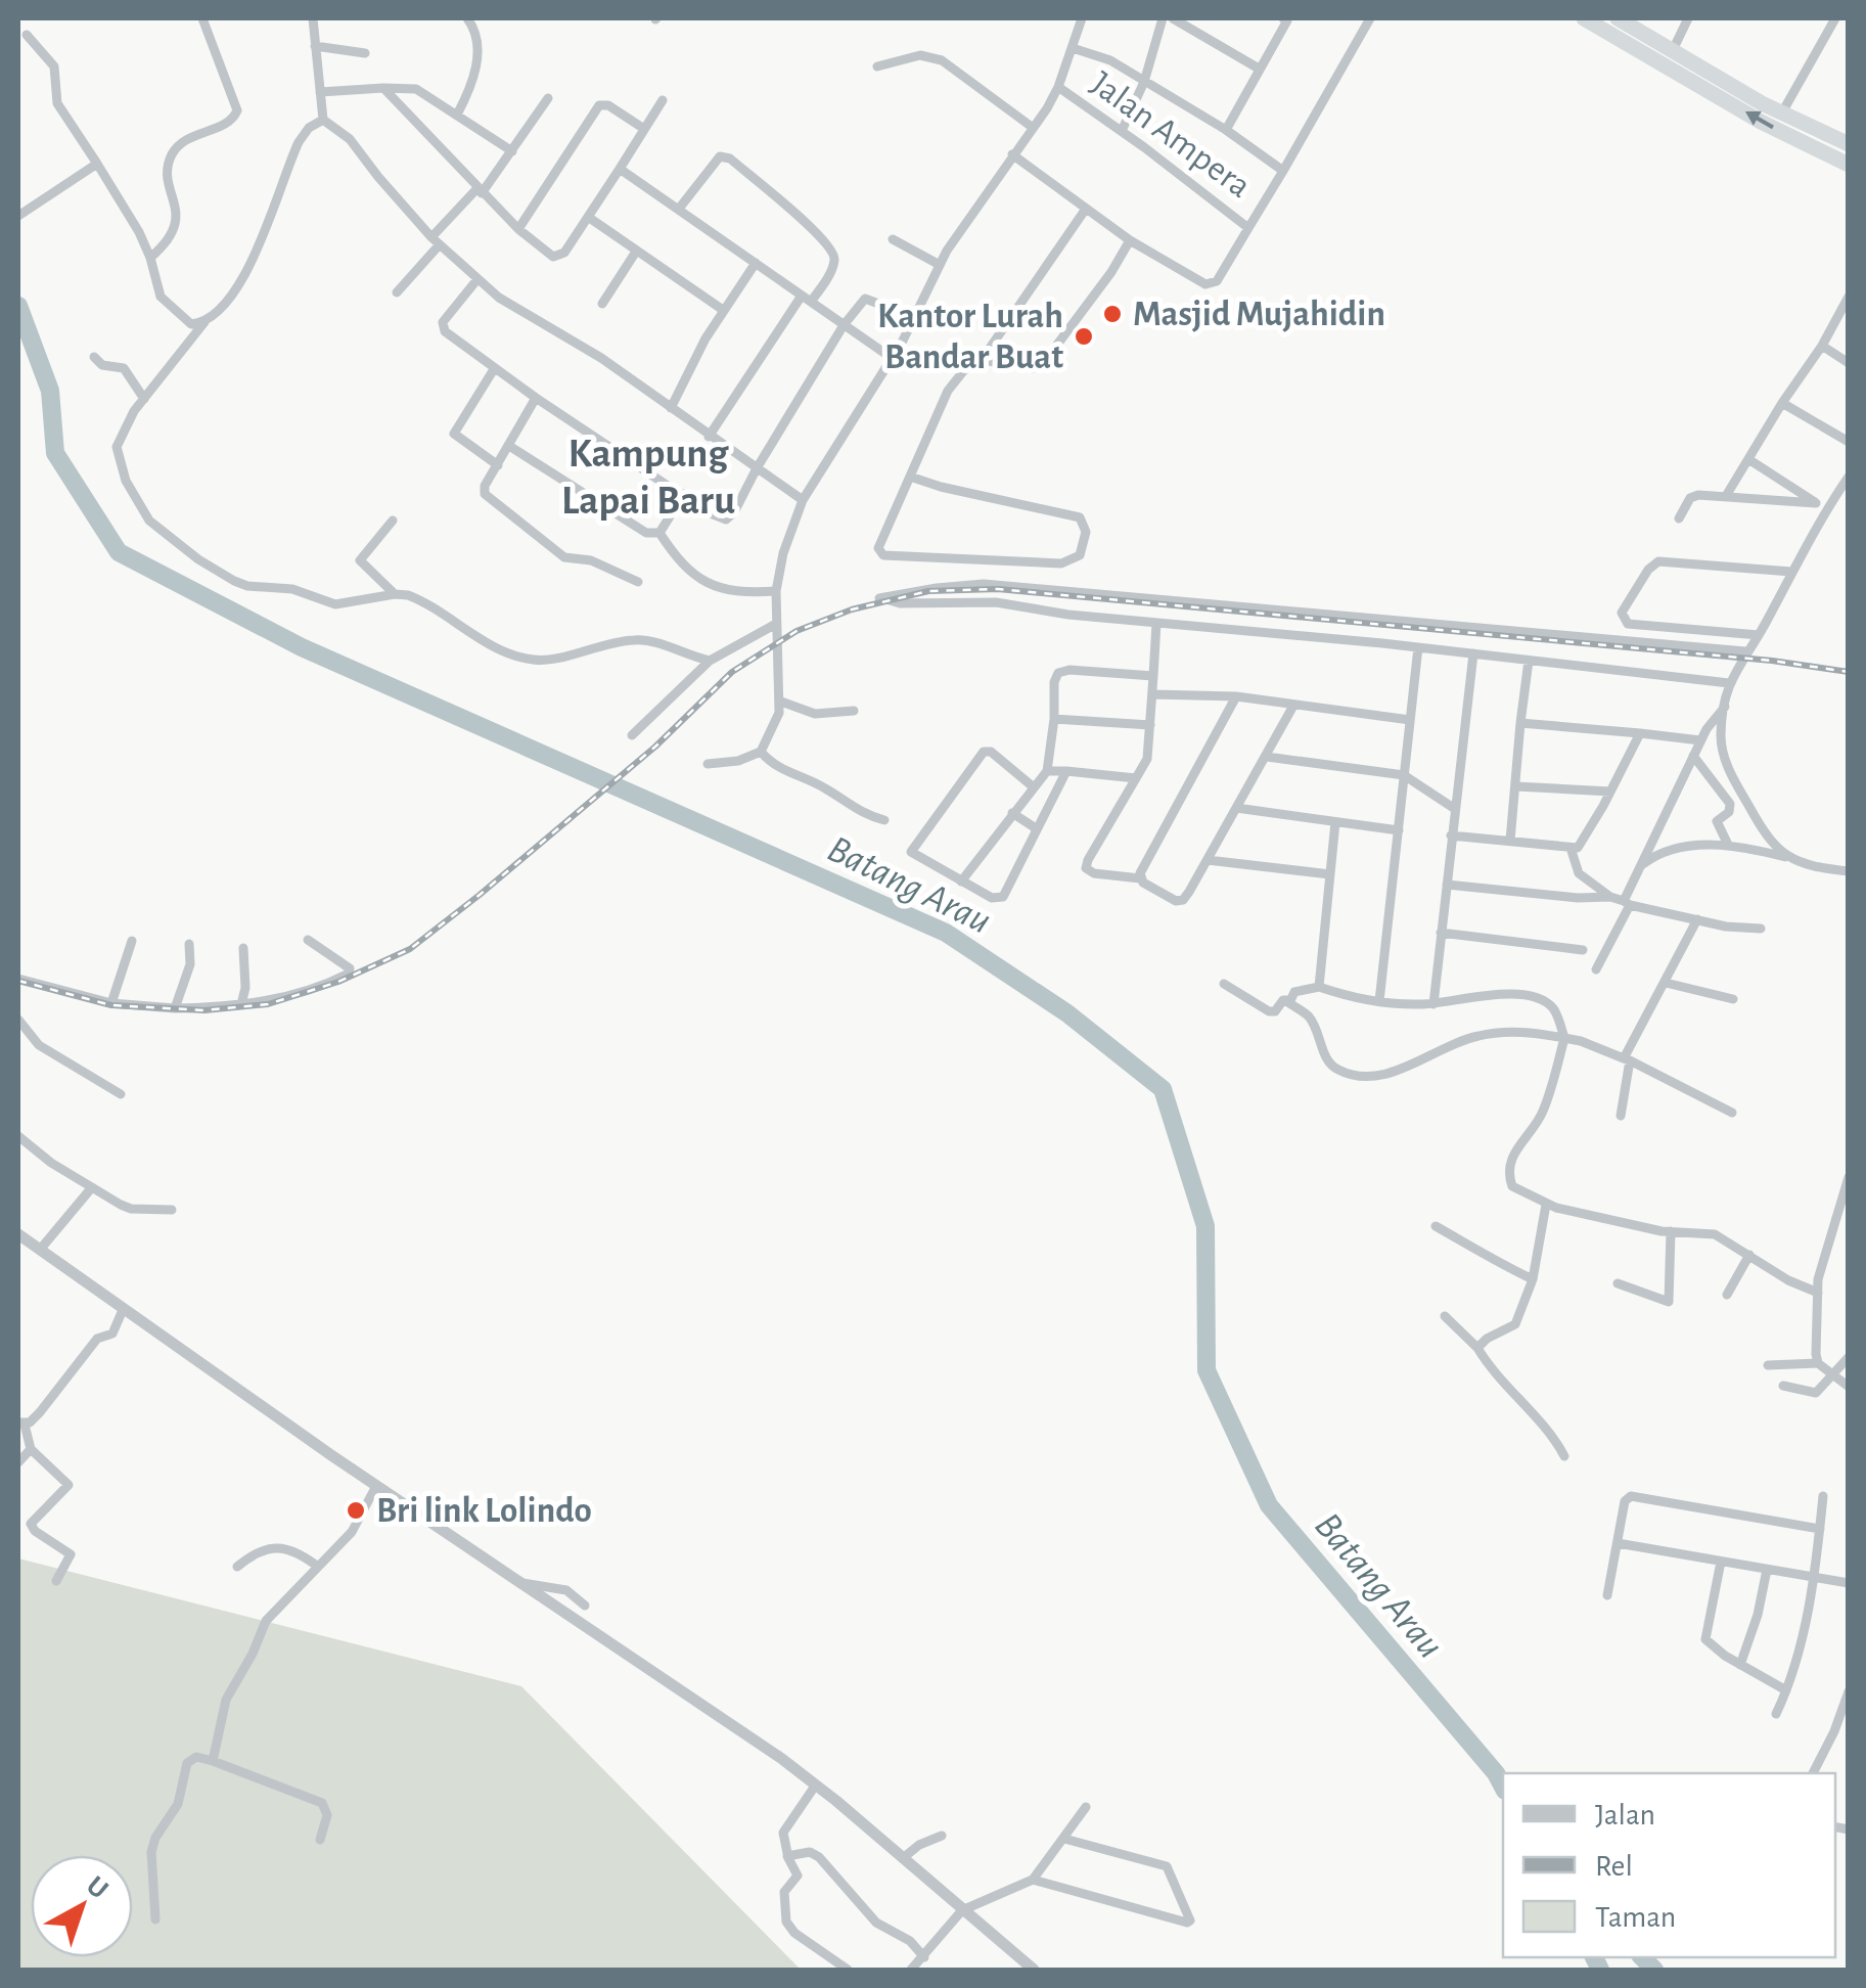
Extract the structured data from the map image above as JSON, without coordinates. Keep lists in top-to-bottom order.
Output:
{
  "streets": {
    "street": ["Jalan Ampera"]
  },
  "districts": ["Kampung Lapai Baru"],
  "water": ["Batang Arau"],
  "places": ["Masjid Mujahidin", "Kantor Lurah Bandar Buat", "Bri link Lolindo"],
  "legend": ["Jalan", "Rel", "Taman"],
  "north": "top right"
}
